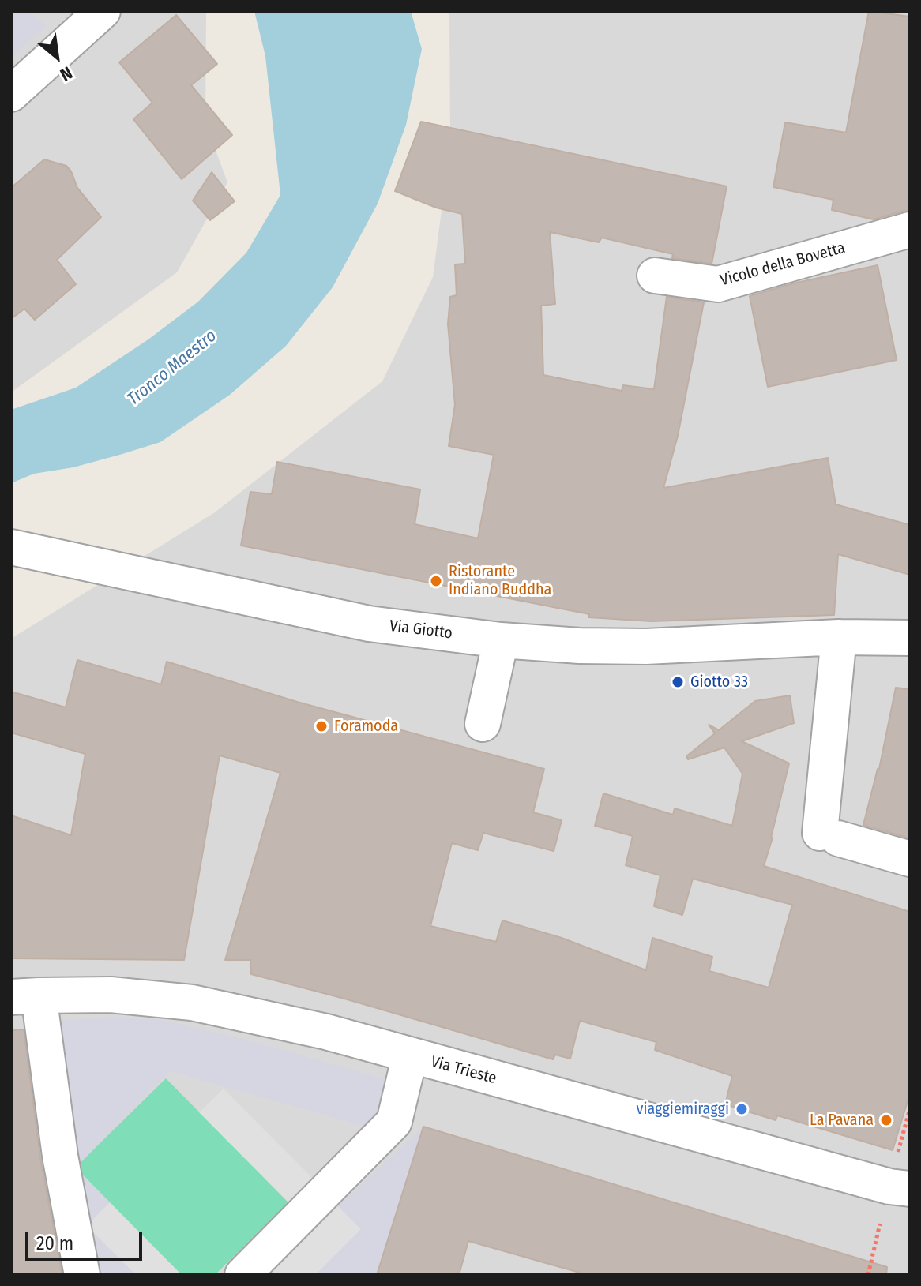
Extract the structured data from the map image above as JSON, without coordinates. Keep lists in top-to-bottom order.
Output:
{
  "streets": {
    "street": ["Vicolo della Bovetta", "Via Giotto", "Via Trieste"]
  },
  "water": ["Tronco Maestro"],
  "places": [
    "Ristorante Indiano Buddha",
    "Giotto 33",
    "Foramoda",
    "viaggiemiraggi",
    "La Pavana"
  ],
  "scale_bar": "20 m",
  "north": "bottom right"
}
